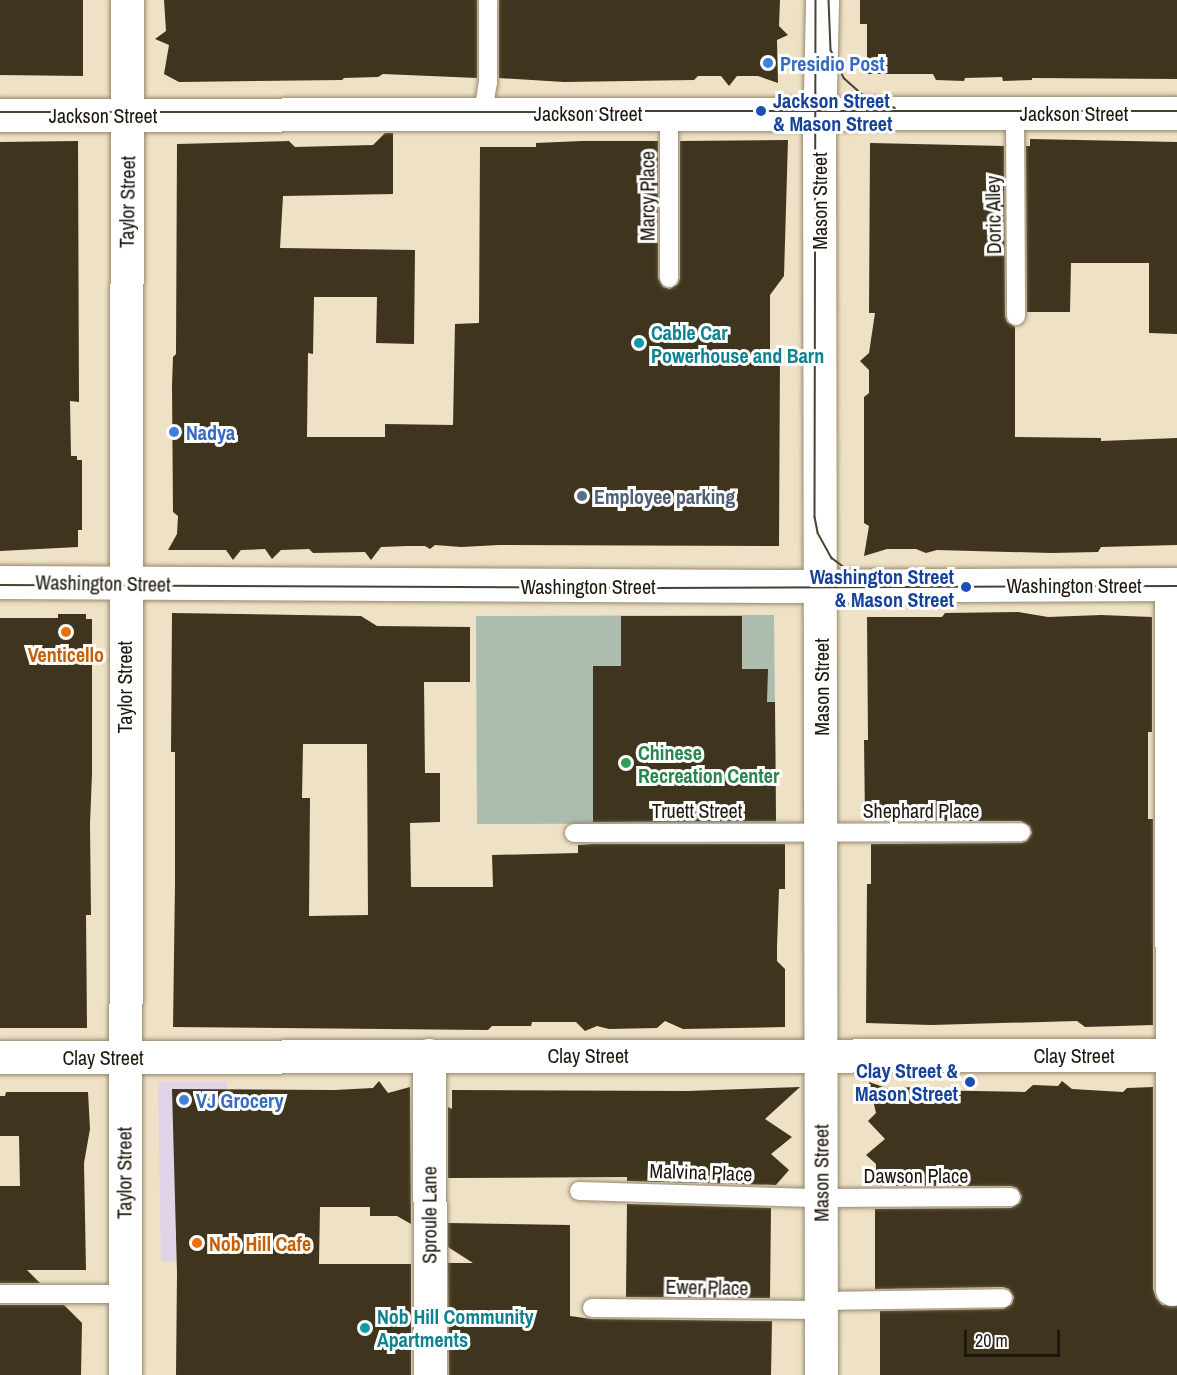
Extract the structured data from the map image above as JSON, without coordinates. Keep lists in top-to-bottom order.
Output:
{
  "streets": {
    "street": [
      "Jackson Street",
      "Mason Street",
      "Taylor Street",
      "Washington Street",
      "Clay Street",
      "Sproule Lane"
    ],
    "lane": [
      "Marcy Place",
      "Doric Alley",
      "Truett Street",
      "Shephard Place",
      "Malvina Place",
      "Dawson Place",
      "Ewer Place"
    ]
  },
  "crossings": [
    ["Jackson Street", "Marcy Place"],
    ["Jackson Street", "Mason Street"],
    ["Jackson Street", "Taylor Street"],
    ["Jackson Street", "Doric Alley"],
    ["Mason Street", "Washington Street"],
    ["Mason Street", "Truett Street"],
    ["Mason Street", "Shephard Place"],
    ["Mason Street", "Clay Street"],
    ["Mason Street", "Malvina Place"],
    ["Mason Street", "Dawson Place"],
    ["Mason Street", "Ewer Place"],
    ["Taylor Street", "Washington Street"],
    ["Taylor Street", "Clay Street"],
    ["Truett Street", "Shephard Place"],
    ["Clay Street", "Sproule Lane"],
    ["Malvina Place", "Dawson Place"]
  ],
  "places": [
    "Presidio Post",
    "Jackson Street & Mason Street",
    "Cable Car Powerhouse and Barn",
    "Nadya",
    "Employee parking",
    "Washington Street & Mason Street",
    "Venticello",
    "Chinese Recreation Center",
    "Clay Street & Mason Street",
    "VJ Grocery",
    "Nob Hill Cafe",
    "Nob Hill Community Apartments"
  ],
  "scale_bar": "20 m"
}
